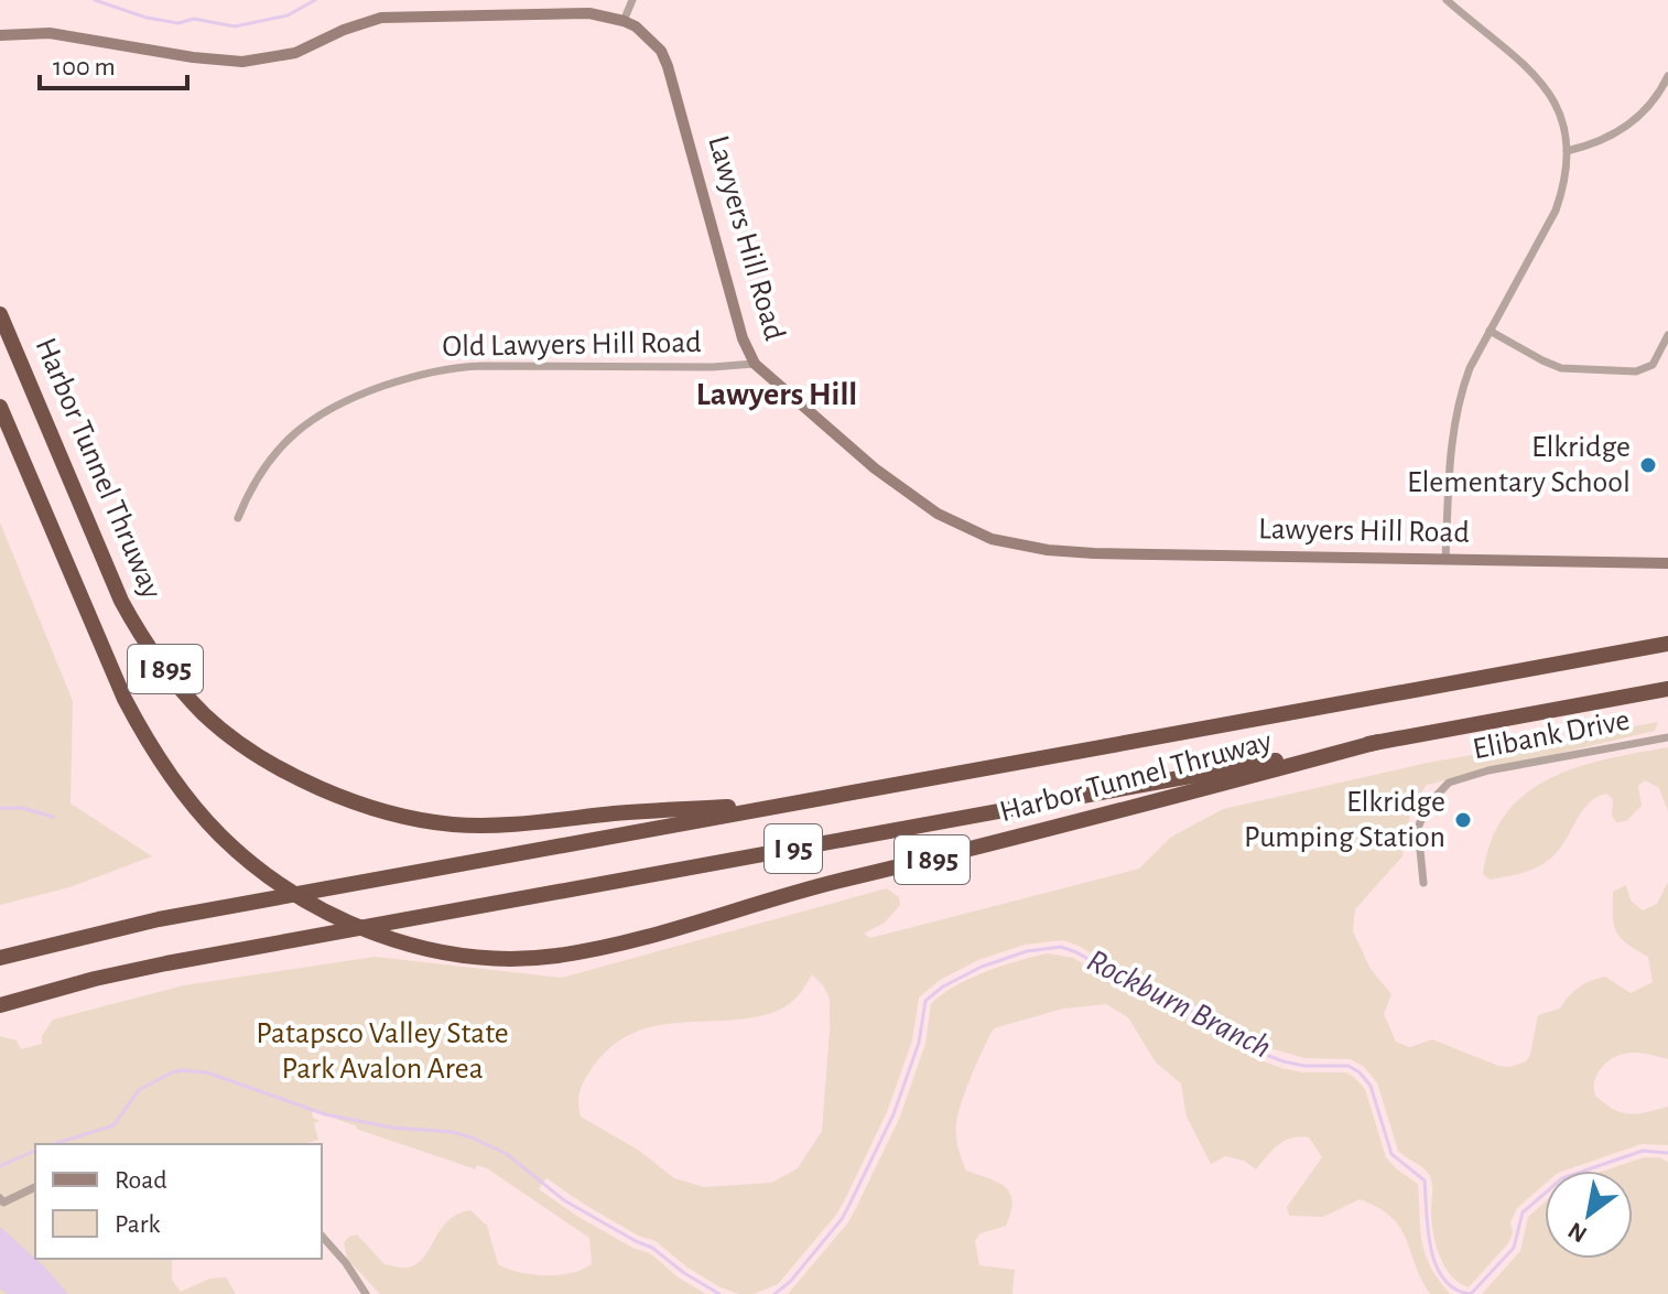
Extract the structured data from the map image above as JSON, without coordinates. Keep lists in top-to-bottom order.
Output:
{
  "streets": {
    "highway": ["Harbor Tunnel Thruway", "I 895", "I 95"],
    "street": ["Lawyers Hill Road", "Old Lawyers Hill Road", "Elibank Drive"]
  },
  "crossings": [
    ["Lawyers Hill Road", "Old Lawyers Hill Road"],
    ["Harbor Tunnel Thruway", "I 95"]
  ],
  "districts": ["Lawyers Hill"],
  "water": ["Rockburn Branch"],
  "parks": ["Patapsco Valley State Park Avalon Area"],
  "places": ["Elkridge Elementary School", "Elkridge Pumping Station"],
  "legend": ["Road", "Park"],
  "scale_bar": "100 m",
  "north": "bottom left"
}
